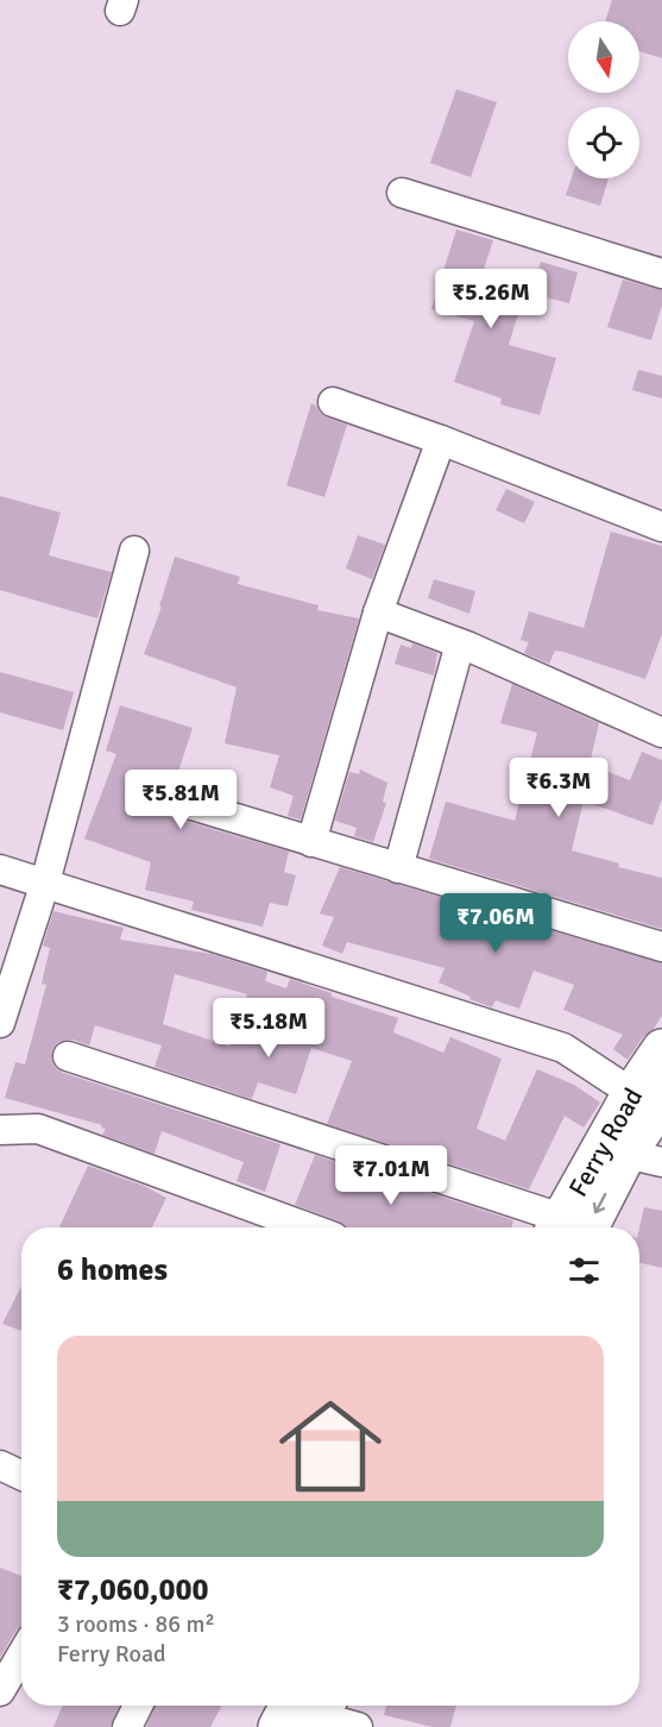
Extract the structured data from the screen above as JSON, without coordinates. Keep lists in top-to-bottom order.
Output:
{
  "streets": {
    "street": ["Ferry Road"]
  },
  "north": "bottom",
  "page": {
    "price": [
      "₹5.26M",
      "₹6.3M",
      "₹5.81M",
      "₹7.06M",
      "₹5.18M",
      "₹7.01M"
    ],
    "heading": "6 homes",
    "list": [
      {
        "name": "₹7,060,000",
        "note": "3 rooms · 86 m² · Ferry Road"
      }
    ]
  }
}
